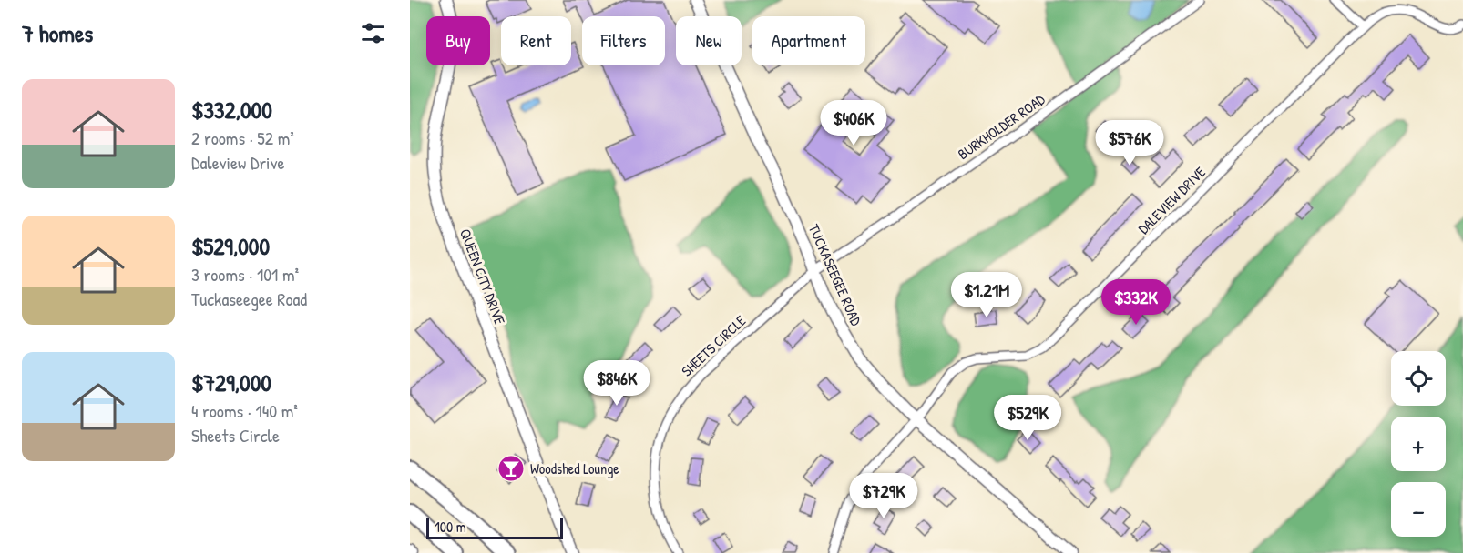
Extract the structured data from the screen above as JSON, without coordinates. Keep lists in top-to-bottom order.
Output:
{
  "streets": {
    "street": [
      "BURKHOLDER ROAD",
      "DALEVIEW DRIVE",
      "TUCKASEEGEE ROAD",
      "QUEEN CITY DRIVE",
      "SHEETS CIRCLE"
    ]
  },
  "crossings": [
    ["BURKHOLDER ROAD", "TUCKASEEGEE ROAD"],
    ["BURKHOLDER ROAD", "SHEETS CIRCLE"],
    ["DALEVIEW DRIVE", "TUCKASEEGEE ROAD"],
    ["TUCKASEEGEE ROAD", "SHEETS CIRCLE"]
  ],
  "places": {
    "bar": ["Woodshed Lounge"]
  },
  "scale_bar": "100 m",
  "page": {
    "heading": "7 homes",
    "chip": [
      "Buy",
      "Rent",
      "Filters",
      "New",
      "Apartment"
    ],
    "list": [
      {
        "name": "$332,000",
        "note": "2 rooms · 52 m² · Daleview Drive"
      },
      {
        "name": "$529,000",
        "note": "3 rooms · 101 m² · Tuckaseegee Road"
      },
      {
        "name": "$729,000",
        "note": "4 rooms · 140 m² · Sheets Circle"
      }
    ],
    "price": [
      "$406K",
      "$576K",
      "$1.21M",
      "$332K",
      "$846K",
      "$529K",
      "$729K"
    ],
    "map_buttons": ["+", "−"],
    "scale": "100 m"
  }
}
